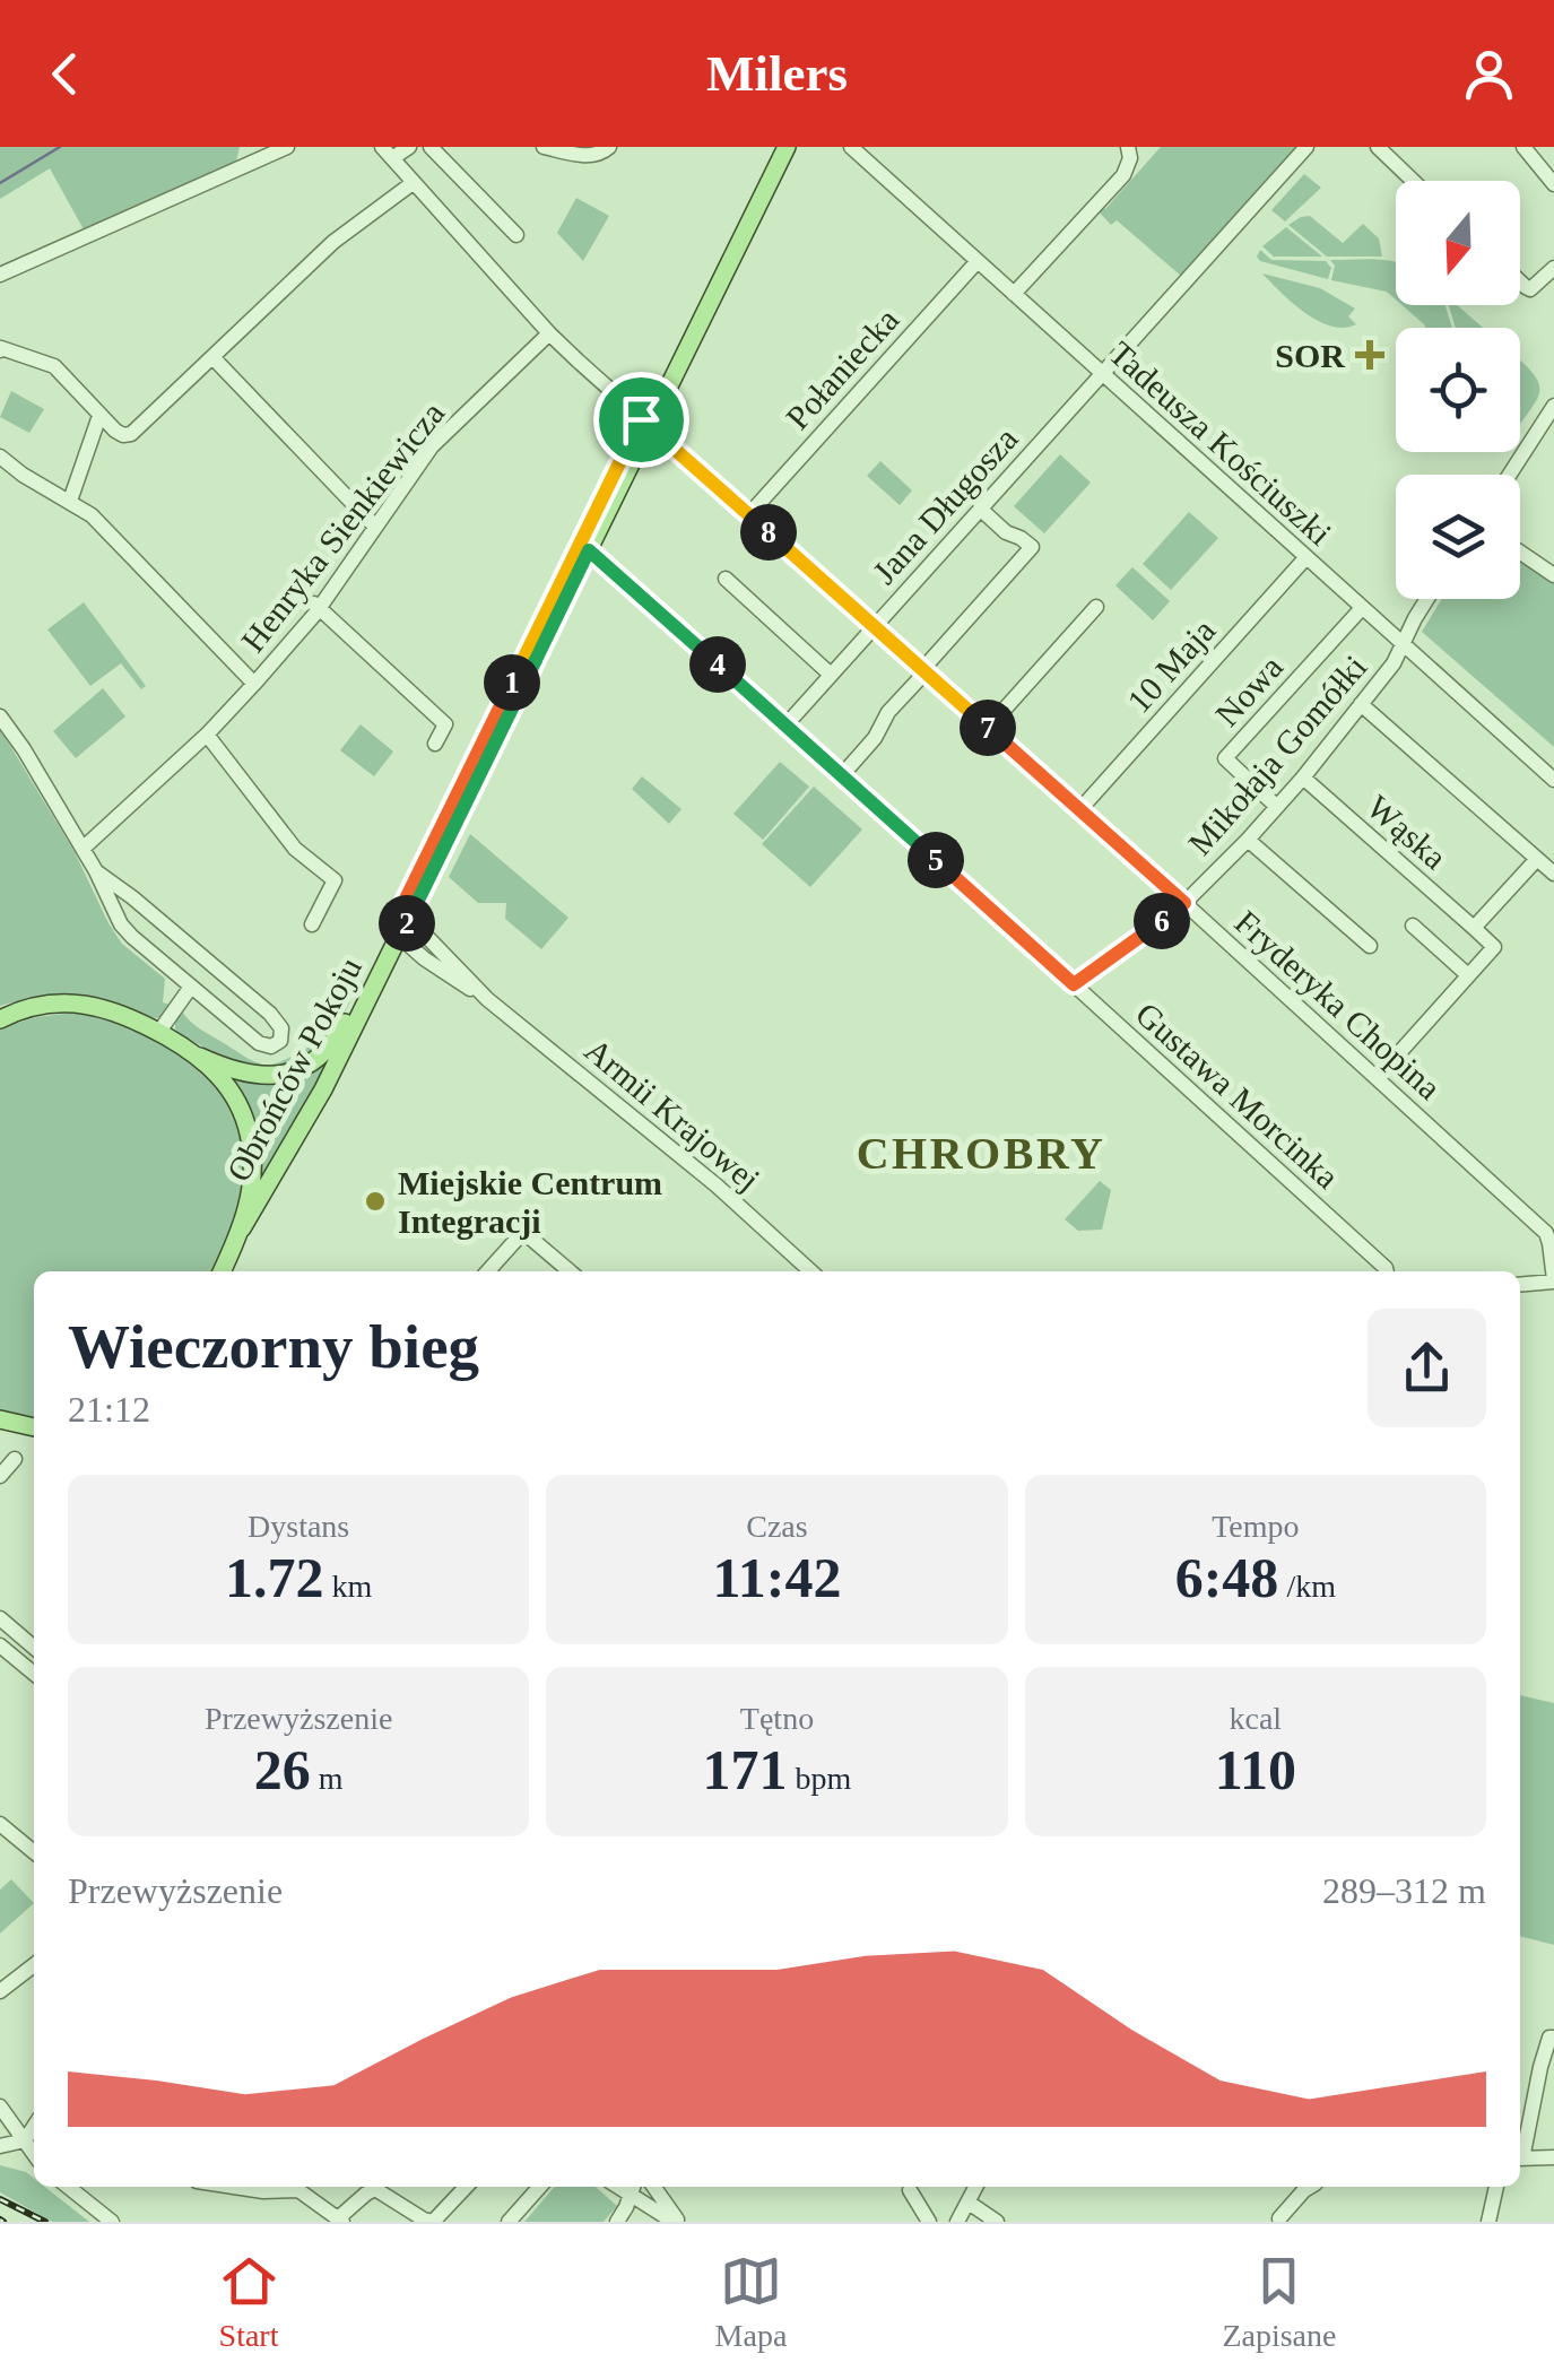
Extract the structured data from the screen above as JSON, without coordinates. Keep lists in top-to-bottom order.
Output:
{
  "streets": {
    "main road": ["Obrońców Pokoju"],
    "street": [
      "Połaniecka",
      "Tadeusza Kościuszki",
      "Jana Długosza",
      "Henryka Sienkiewicza",
      "10 Maja",
      "Nowa",
      "Mikołaja Gomółki",
      "Wąska",
      "Fryderyka Chopina",
      "Gustawa Morcinka",
      "Armii Krajowej"
    ]
  },
  "crossings": [
    ["Połaniecka", "Tadeusza Kościuszki"],
    ["Połaniecka", "Fryderyka Chopina"],
    ["Tadeusza Kościuszki", "Jana Długosza"],
    ["Tadeusza Kościuszki", "10 Maja"],
    ["Tadeusza Kościuszki", "Nowa"],
    ["Tadeusza Kościuszki", "Mikołaja Gomółki"],
    ["Jana Długosza", "Fryderyka Chopina"],
    ["Jana Długosza", "Gustawa Morcinka"],
    ["Henryka Sienkiewicza", "Fryderyka Chopina"],
    ["10 Maja", "Fryderyka Chopina"],
    ["Nowa", "Mikołaja Gomółki"],
    ["Mikołaja Gomółki", "Wąska"],
    ["Mikołaja Gomółki", "Fryderyka Chopina"],
    ["Mikołaja Gomółki", "Gustawa Morcinka"],
    ["Fryderyka Chopina", "Obrońców Pokoju"],
    ["Obrońców Pokoju", "Gustawa Morcinka"],
    ["Obrońców Pokoju", "Armii Krajowej"]
  ],
  "districts": ["CHROBRY"],
  "places": {
    "health": ["SOR"],
    "other": ["Miejskie Centrum Integracji"]
  },
  "north": "bottom",
  "page": {
    "header": "Milers",
    "pins": [
      "8",
      "4",
      "1",
      "7",
      "5",
      "6",
      "2"
    ],
    "heading": ["Wieczorny bieg", "21:12"],
    "stats": [
      ["Dystans", "1.72 km"],
      ["Czas", "11:42"],
      ["Tempo", "6:48 /km"],
      ["Przewyższenie", "26 m"],
      ["Tętno", "171 bpm"],
      ["kcal", "110"]
    ],
    "chart": ["Przewyższenie", "289–312 m"],
    "tabs": ["Start", "Mapa", "Zapisane"]
  }
}
